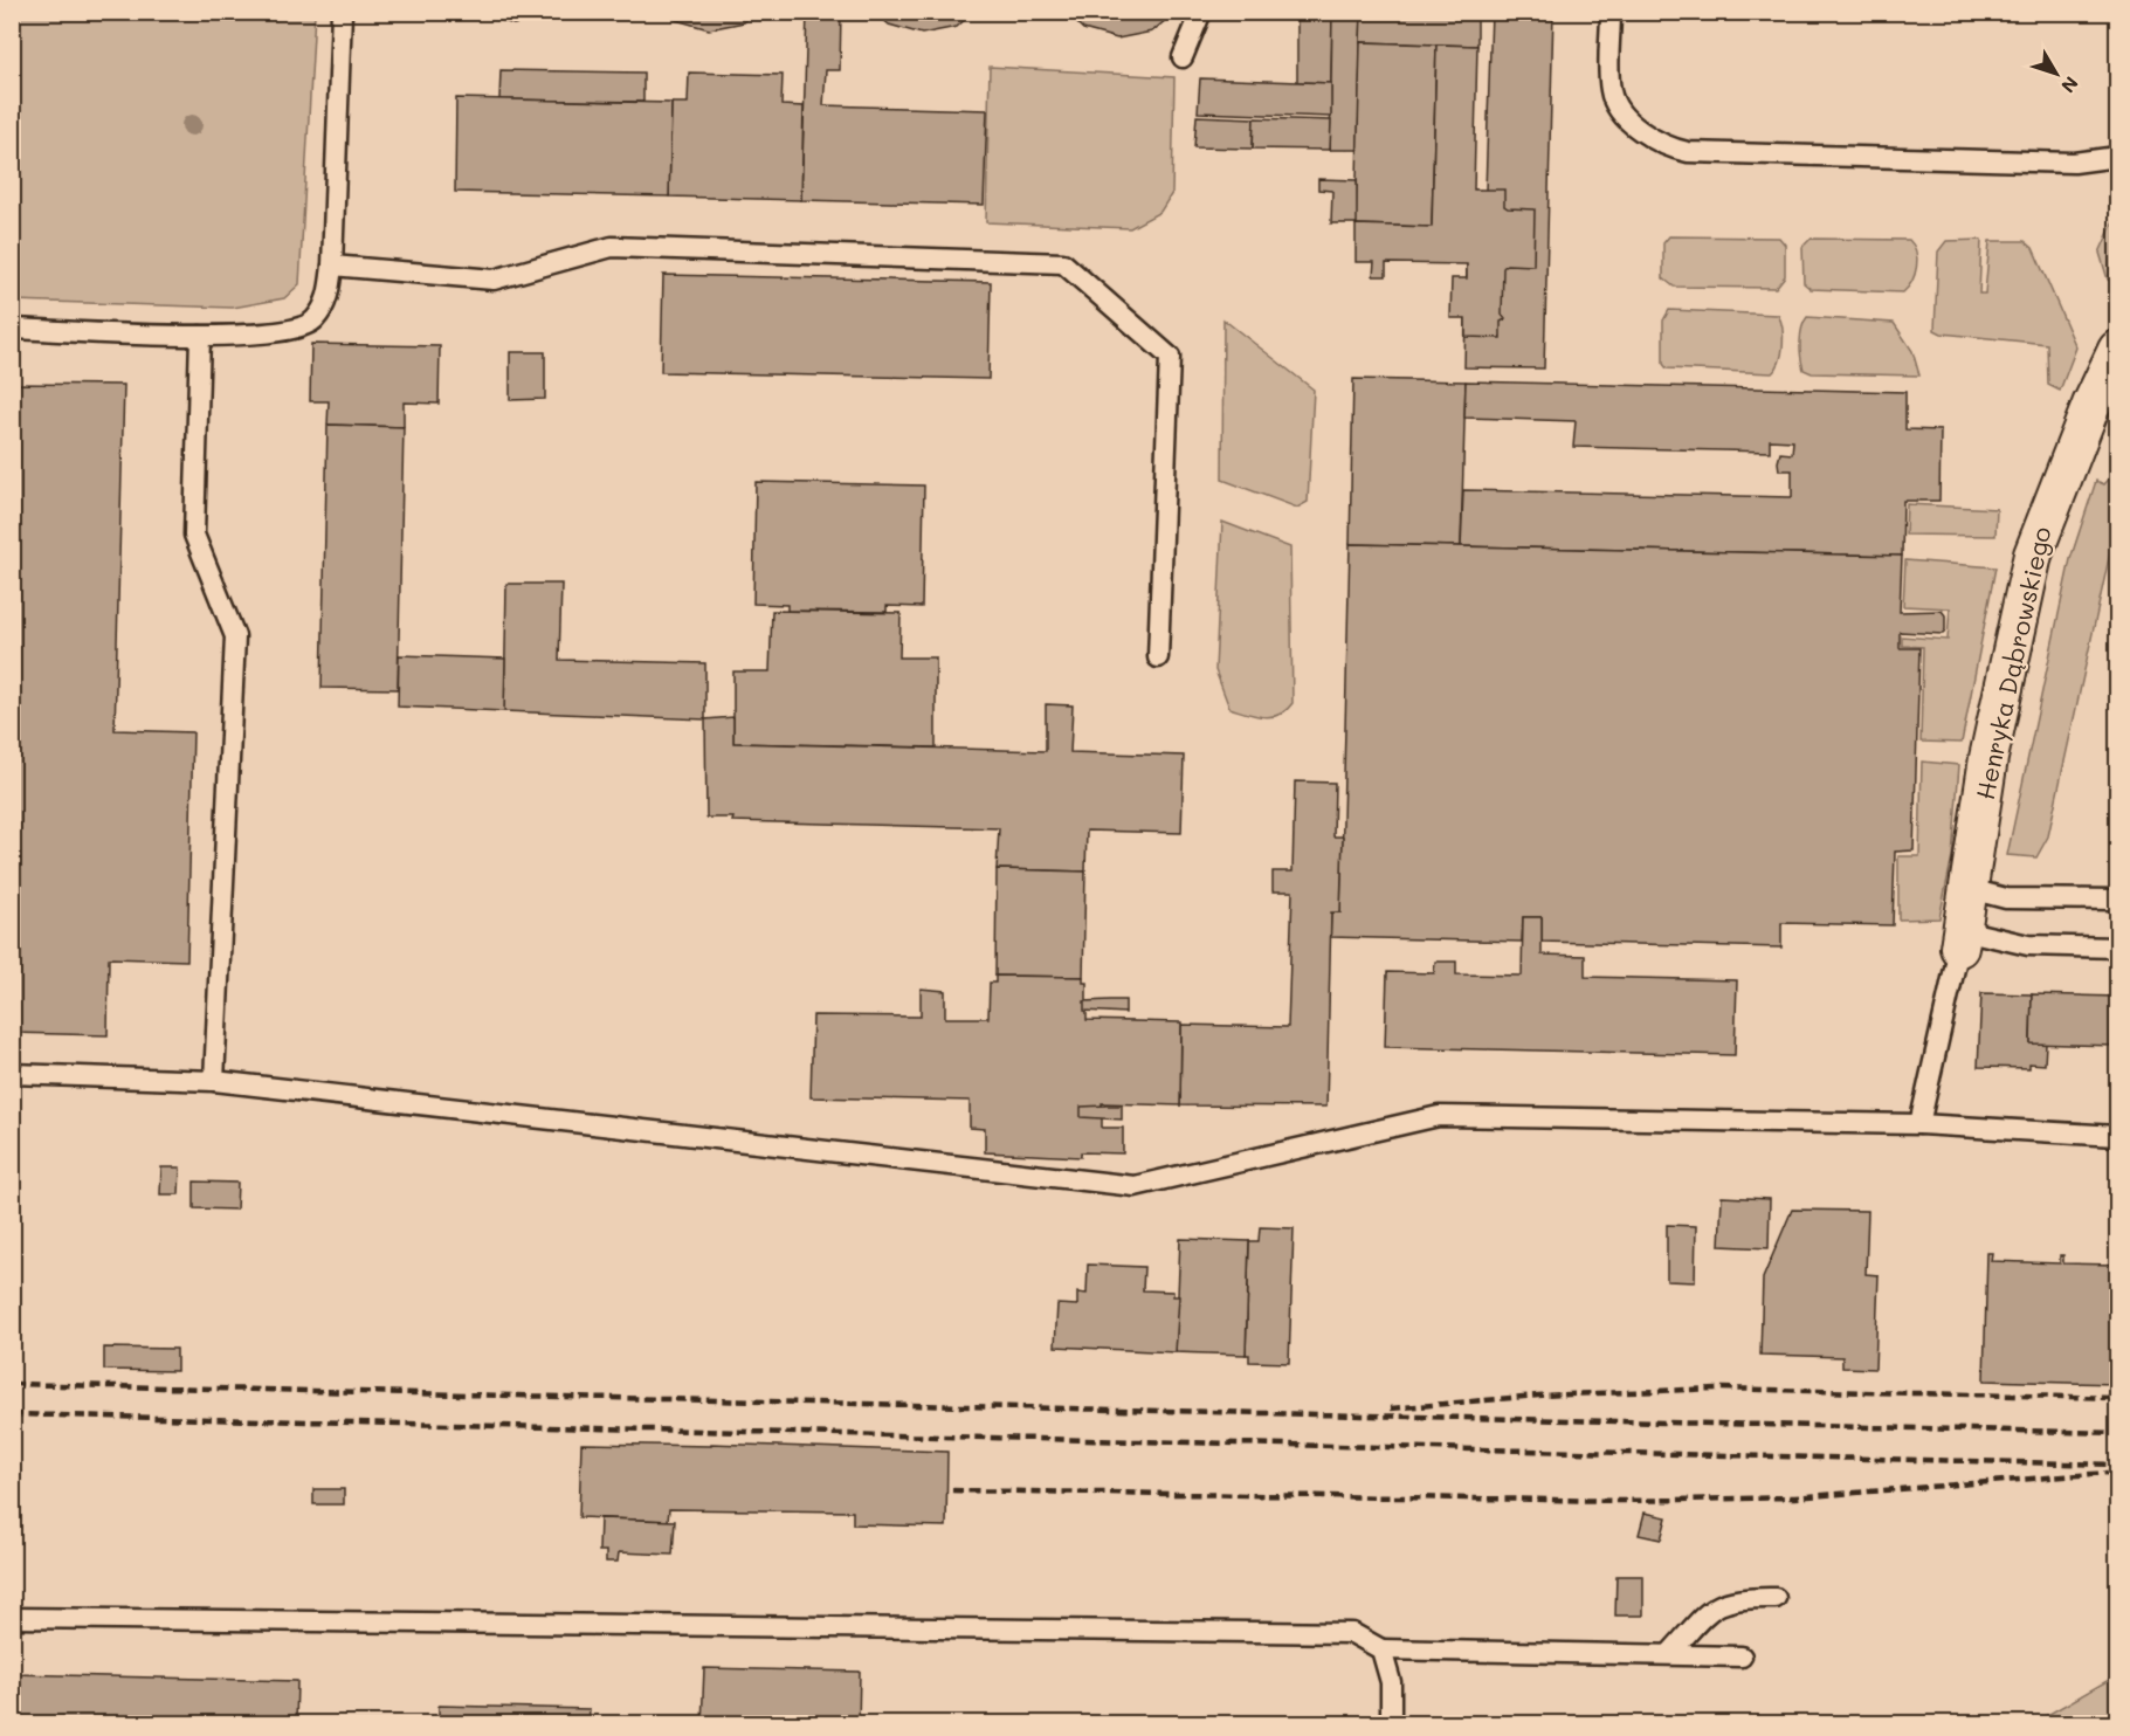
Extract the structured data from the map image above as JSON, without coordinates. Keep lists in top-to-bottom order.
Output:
{
  "streets": {
    "street": ["Henryka Dąbrowskiego"]
  },
  "north": "bottom right"
}
